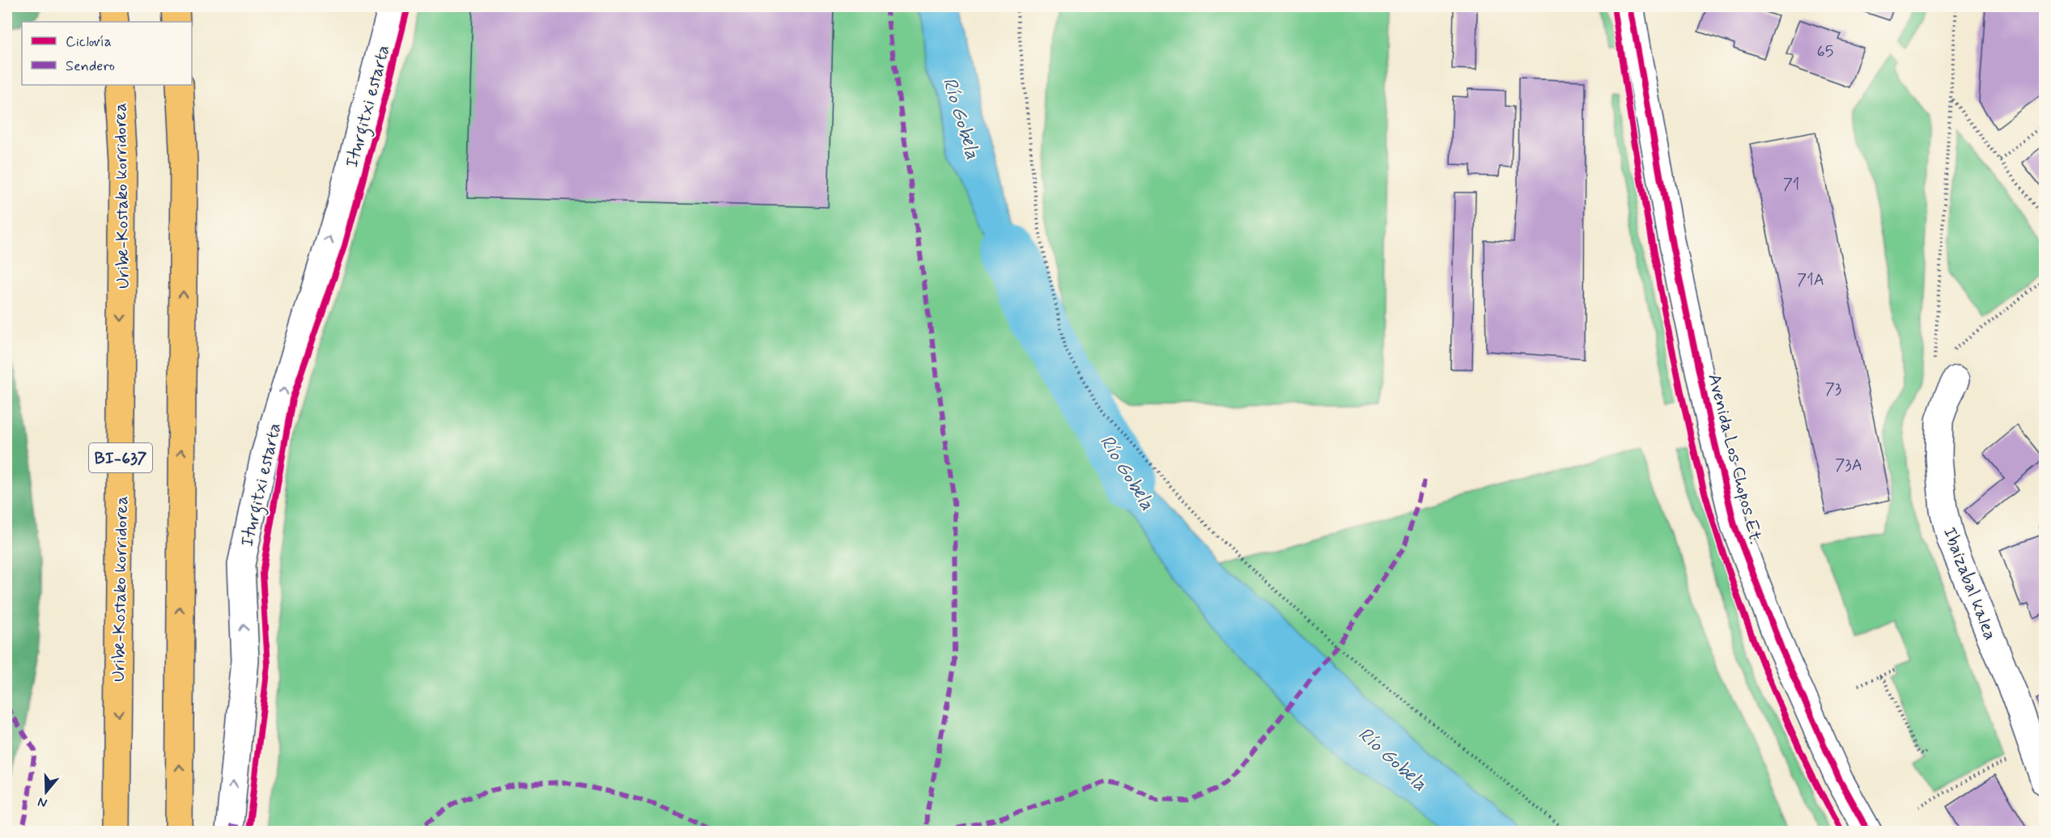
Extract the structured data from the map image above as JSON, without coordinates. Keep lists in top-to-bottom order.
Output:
{
  "streets": {
    "highway": ["Uribe-Kostako korridorea", "BI-637"],
    "street": ["Iturgitxi estarta", "Avenida Los Chopos Et.", "Ibaizabal kalea"]
  },
  "one_way": ["Iturgitxi estarta"],
  "water": ["Río Gobela"],
  "house_numbers": [
    "65",
    "71",
    "71A",
    "73",
    "73A"
  ],
  "legend": ["Ciclovía", "Sendero"],
  "north": "bottom"
}
